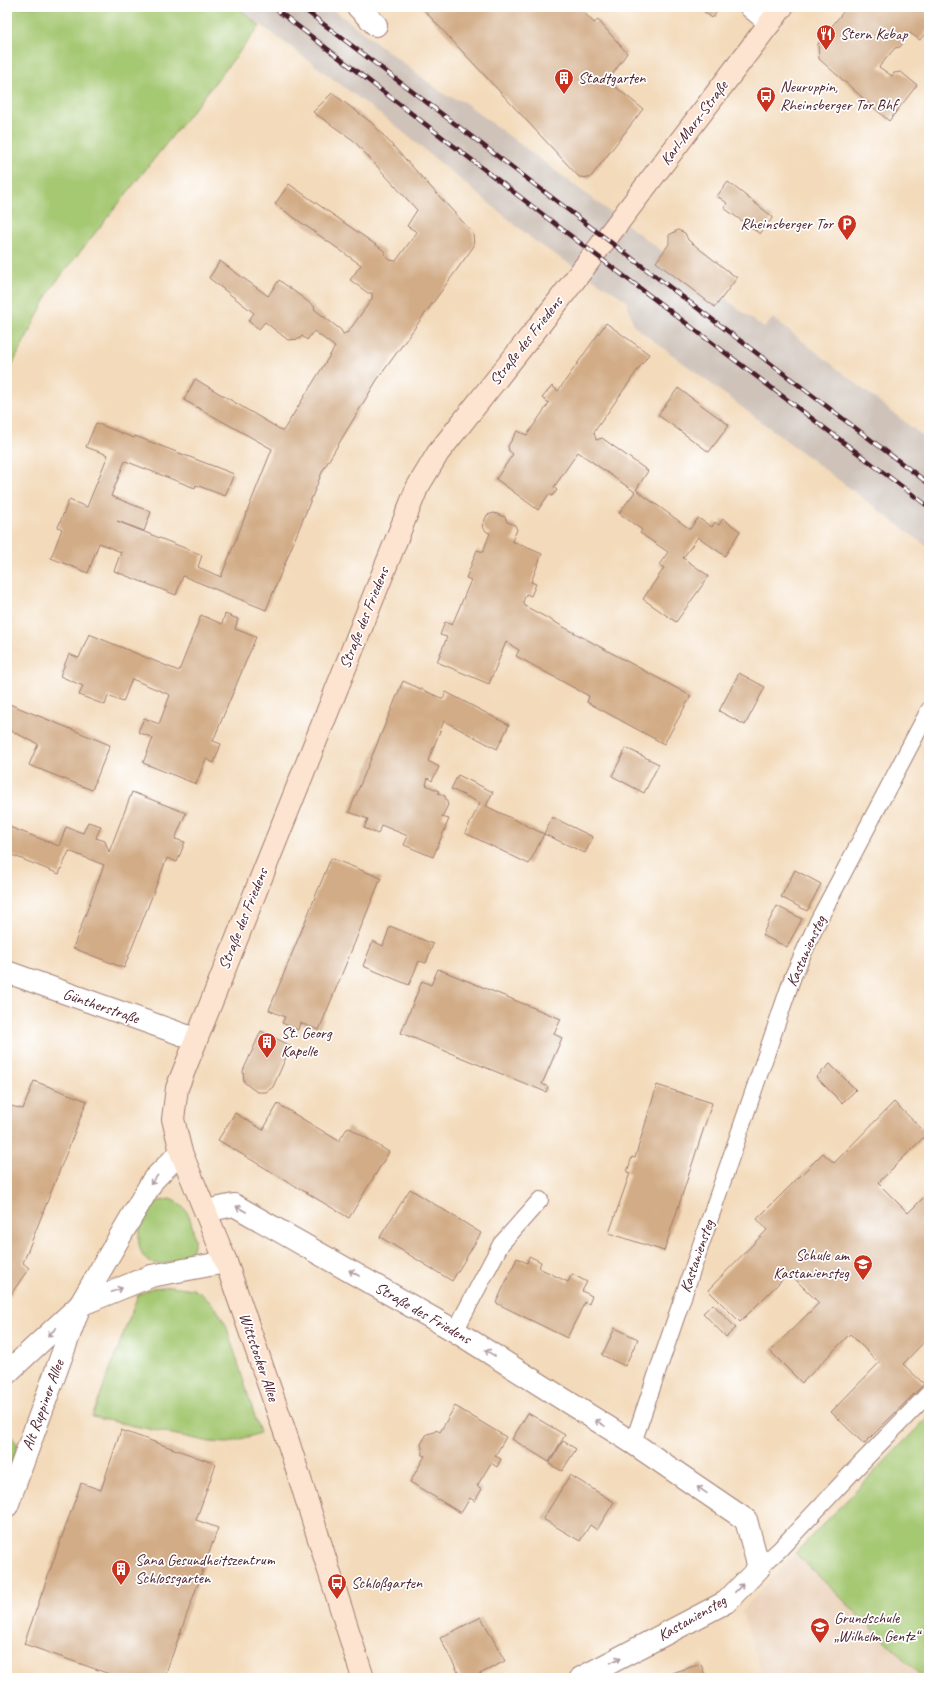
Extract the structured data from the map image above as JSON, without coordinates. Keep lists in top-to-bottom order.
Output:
{
  "streets": {
    "main road": ["Karl-Marx-Straße", "Straße des Friedens", "Wittstocker Allee"],
    "street": ["Kastaniensteg", "Güntherstraße", "Alt Ruppiner Allee"]
  },
  "crossings": [
    ["Karl-Marx-Straße", "Straße des Friedens"],
    ["Straße des Friedens", "Kastaniensteg"],
    ["Straße des Friedens", "Güntherstraße"],
    ["Straße des Friedens", "Wittstocker Allee"],
    ["Güntherstraße", "Wittstocker Allee"],
    ["Wittstocker Allee", "Alt Ruppiner Allee"]
  ],
  "one_way": ["Alt Ruppiner Allee"],
  "places": {
    "restaurant": ["Stern Kebap"],
    "building": ["Stadtgarten", "St. Georg Kapelle", "Sana Gesundheitszentrum Schlossgarten"],
    "bus stop": ["Neuruppin, Rheinsberger Tor Bhf", "Schloßgarten"],
    "parking": ["Rheinsberger Tor"],
    "school or university": ["Schule am Kastaniensteg", "Grundschule „Wilhelm Gentz“"]
  }
}
